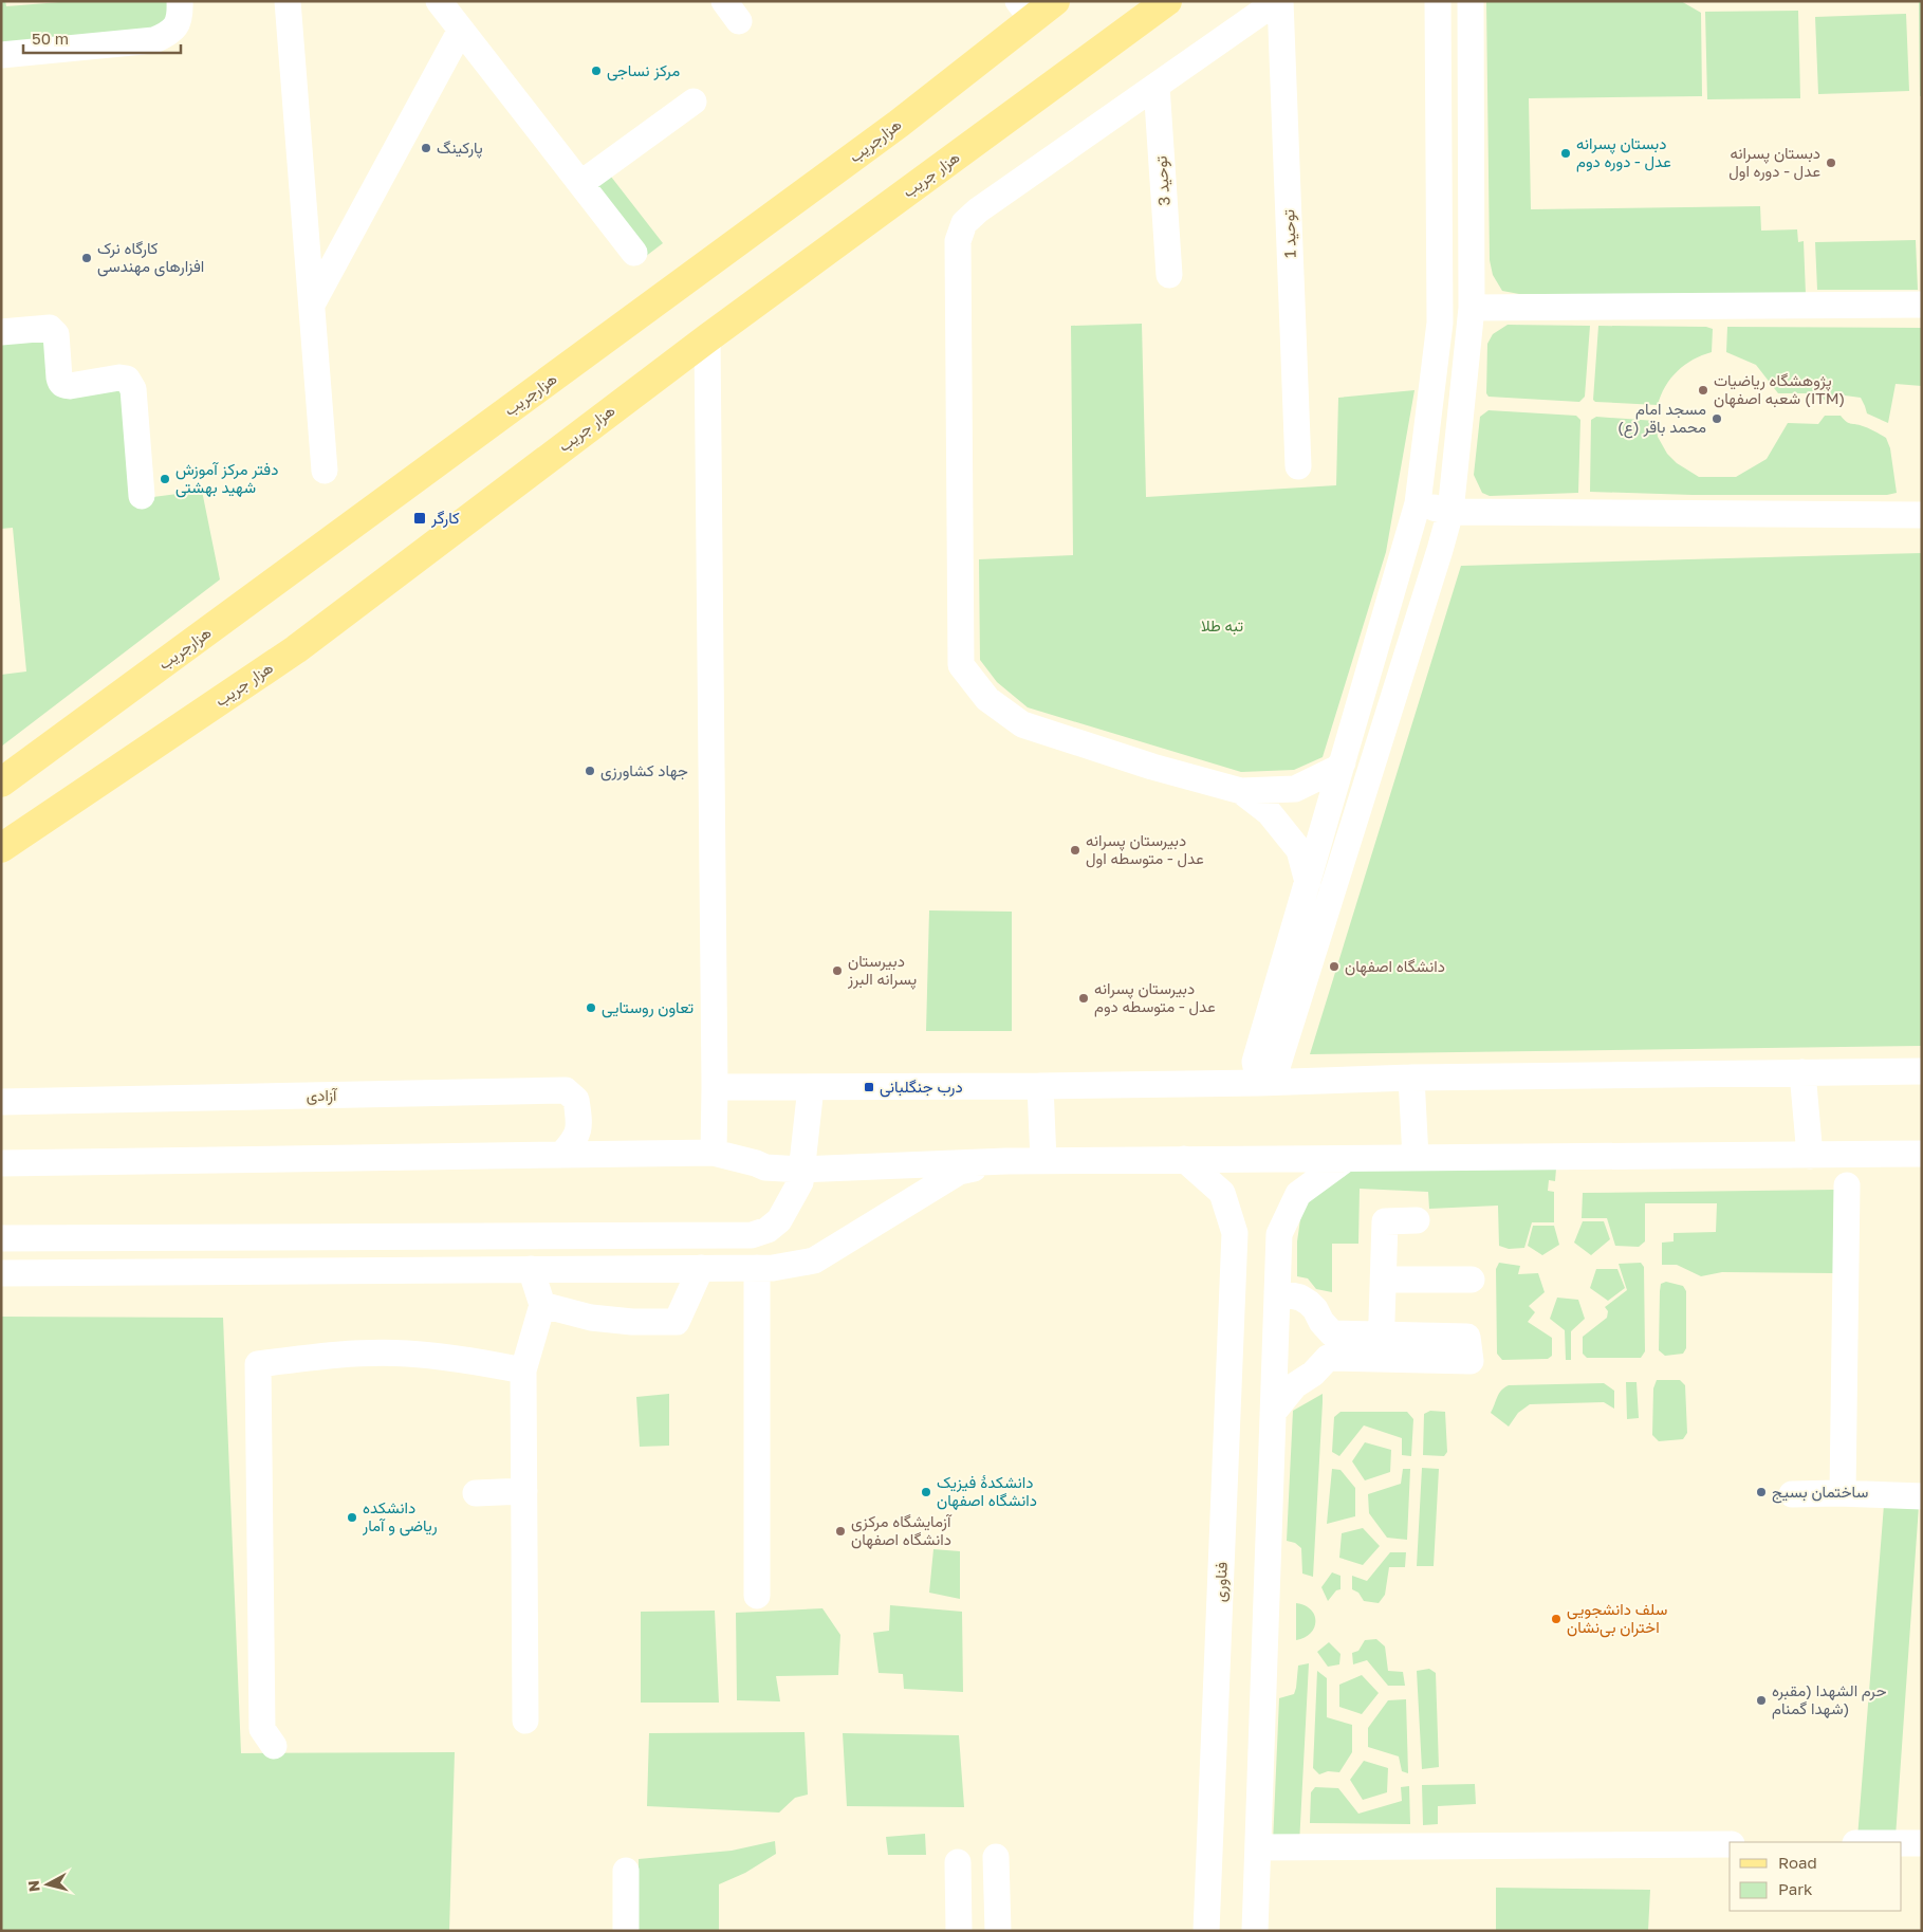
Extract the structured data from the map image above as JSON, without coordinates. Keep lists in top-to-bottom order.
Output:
{
  "streets": {
    "main road": ["هزارجریب", "هزار جریب"],
    "street": [
      "توحید 3",
      "توحید 1",
      "آزادی",
      "فناوری"
    ]
  },
  "parks": ["تبه طلا"],
  "places": {
    "other": [
      "مرکز نساجی",
      "پارکینگ",
      "دبستان پسرانه عدل - دوره دوم",
      "دبستان پسرانه عدل - دوره اول",
      "کارگاه نرک افزارهای مهندسی",
      "پژوهشگاه رياضيات شعبه اصفهان (ITM)",
      "مسجد امام محمد باقر (ع)",
      "دفتر مرکز آموزش شهید بهشتی",
      "جهاد کشاورزی",
      "دبیرستان پسرانه عدل - متوسطه اول",
      "دانشگاه اصفهان",
      "دبیرستان پسرانه البرز",
      "دبیرستان پسرانه عدل - متوسطه دوم",
      "تعاون روستایی",
      "دانشکدهٔ فیزیک دانشگاه اصفهان",
      "ساختمان بسیج",
      "دانشکده ریاضی و آمار",
      "آزمایشگاه مرکزی دانشگاه اصفهان",
      "سلف دانشجویی اختران بی‌نشان",
      "حرم الشهدا (مقبره شهدا گمنام)"
    ],
    "transit": ["کارگر", "درب جنگلبانی"]
  },
  "legend": ["Road", "Park"],
  "scale_bar": "50 m",
  "north": "left"
}
